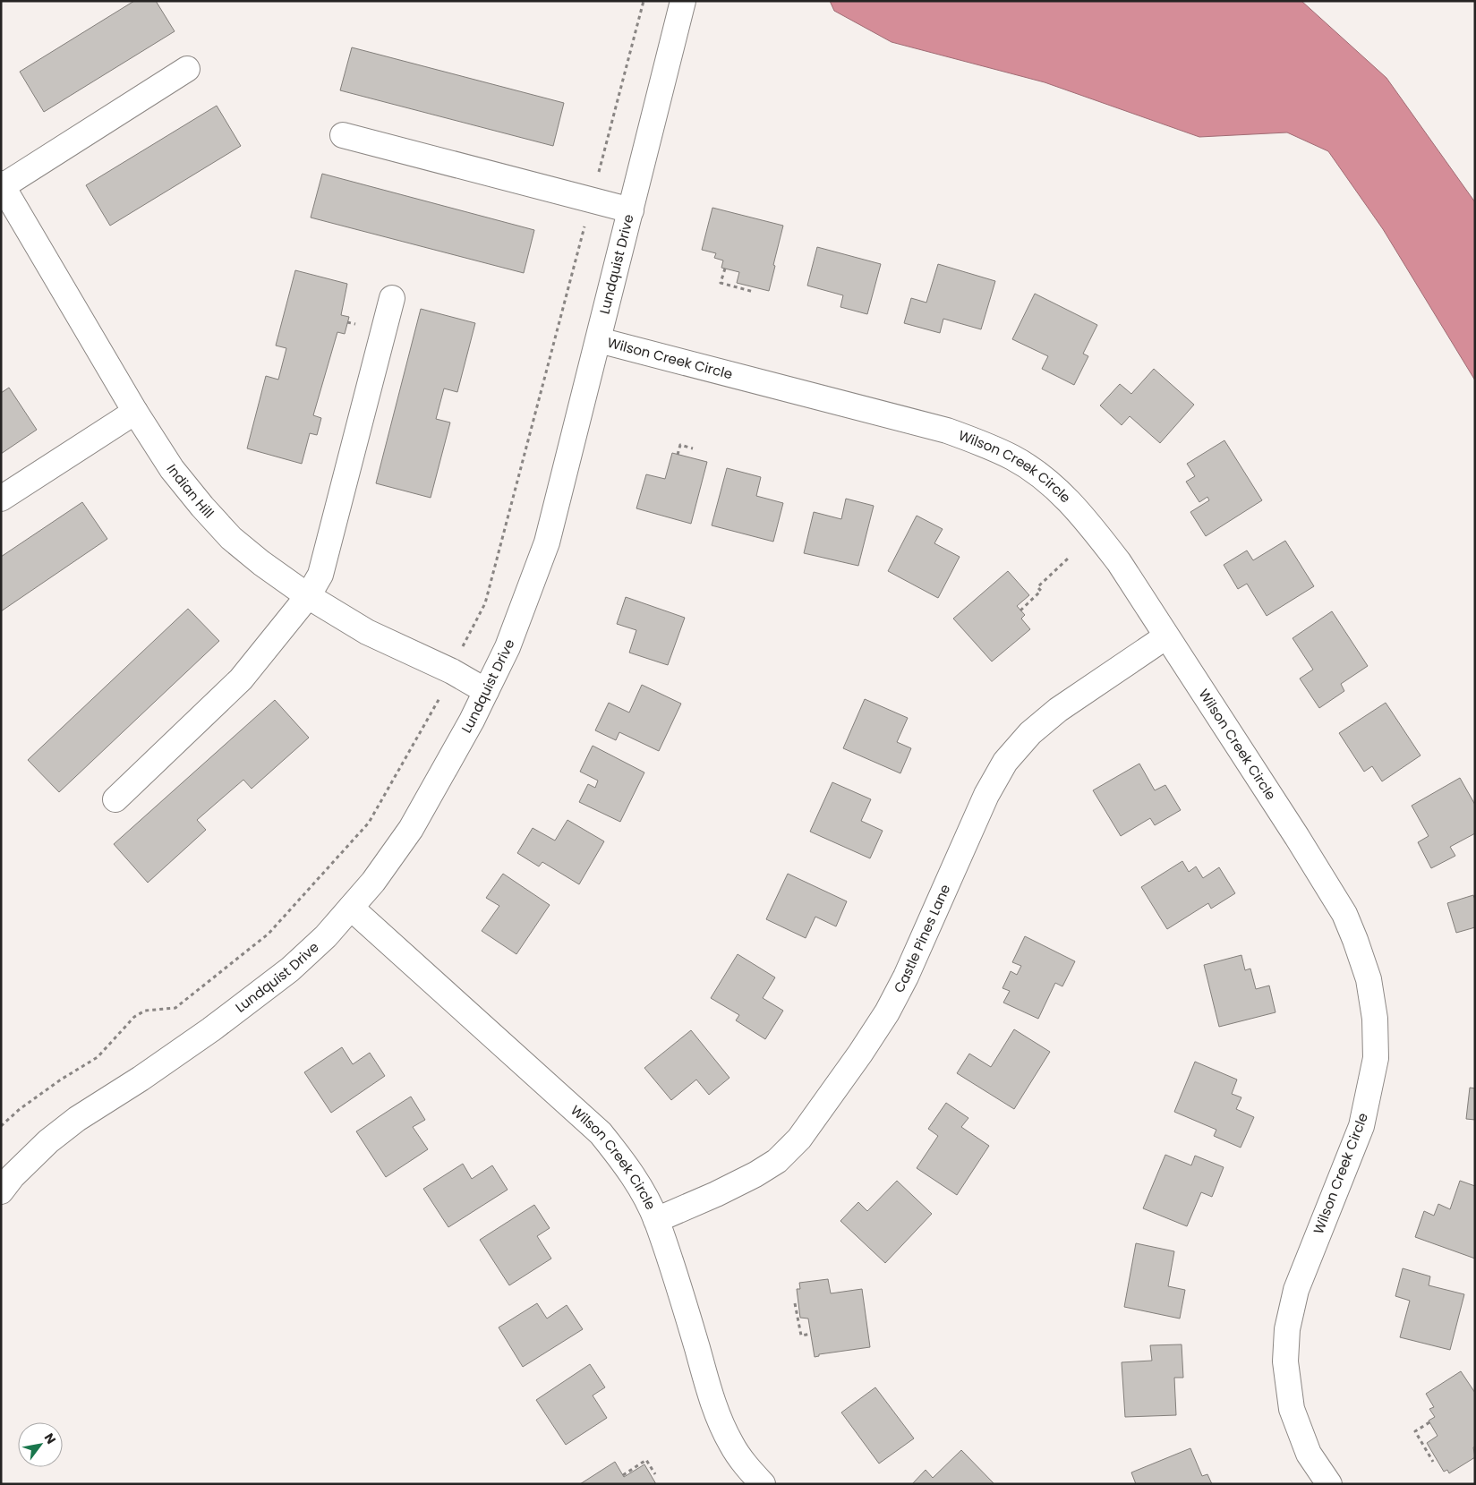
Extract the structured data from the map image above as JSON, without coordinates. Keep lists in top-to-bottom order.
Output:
{
  "streets": {
    "street": [
      "Lundquist Drive",
      "Wilson Creek Circle",
      "Indian Hill",
      "Castle Pines Lane"
    ]
  },
  "crossings": [
    ["Lundquist Drive", "Wilson Creek Circle"],
    ["Lundquist Drive", "Indian Hill"],
    ["Wilson Creek Circle", "Castle Pines Lane"]
  ],
  "north": "top right"
}
